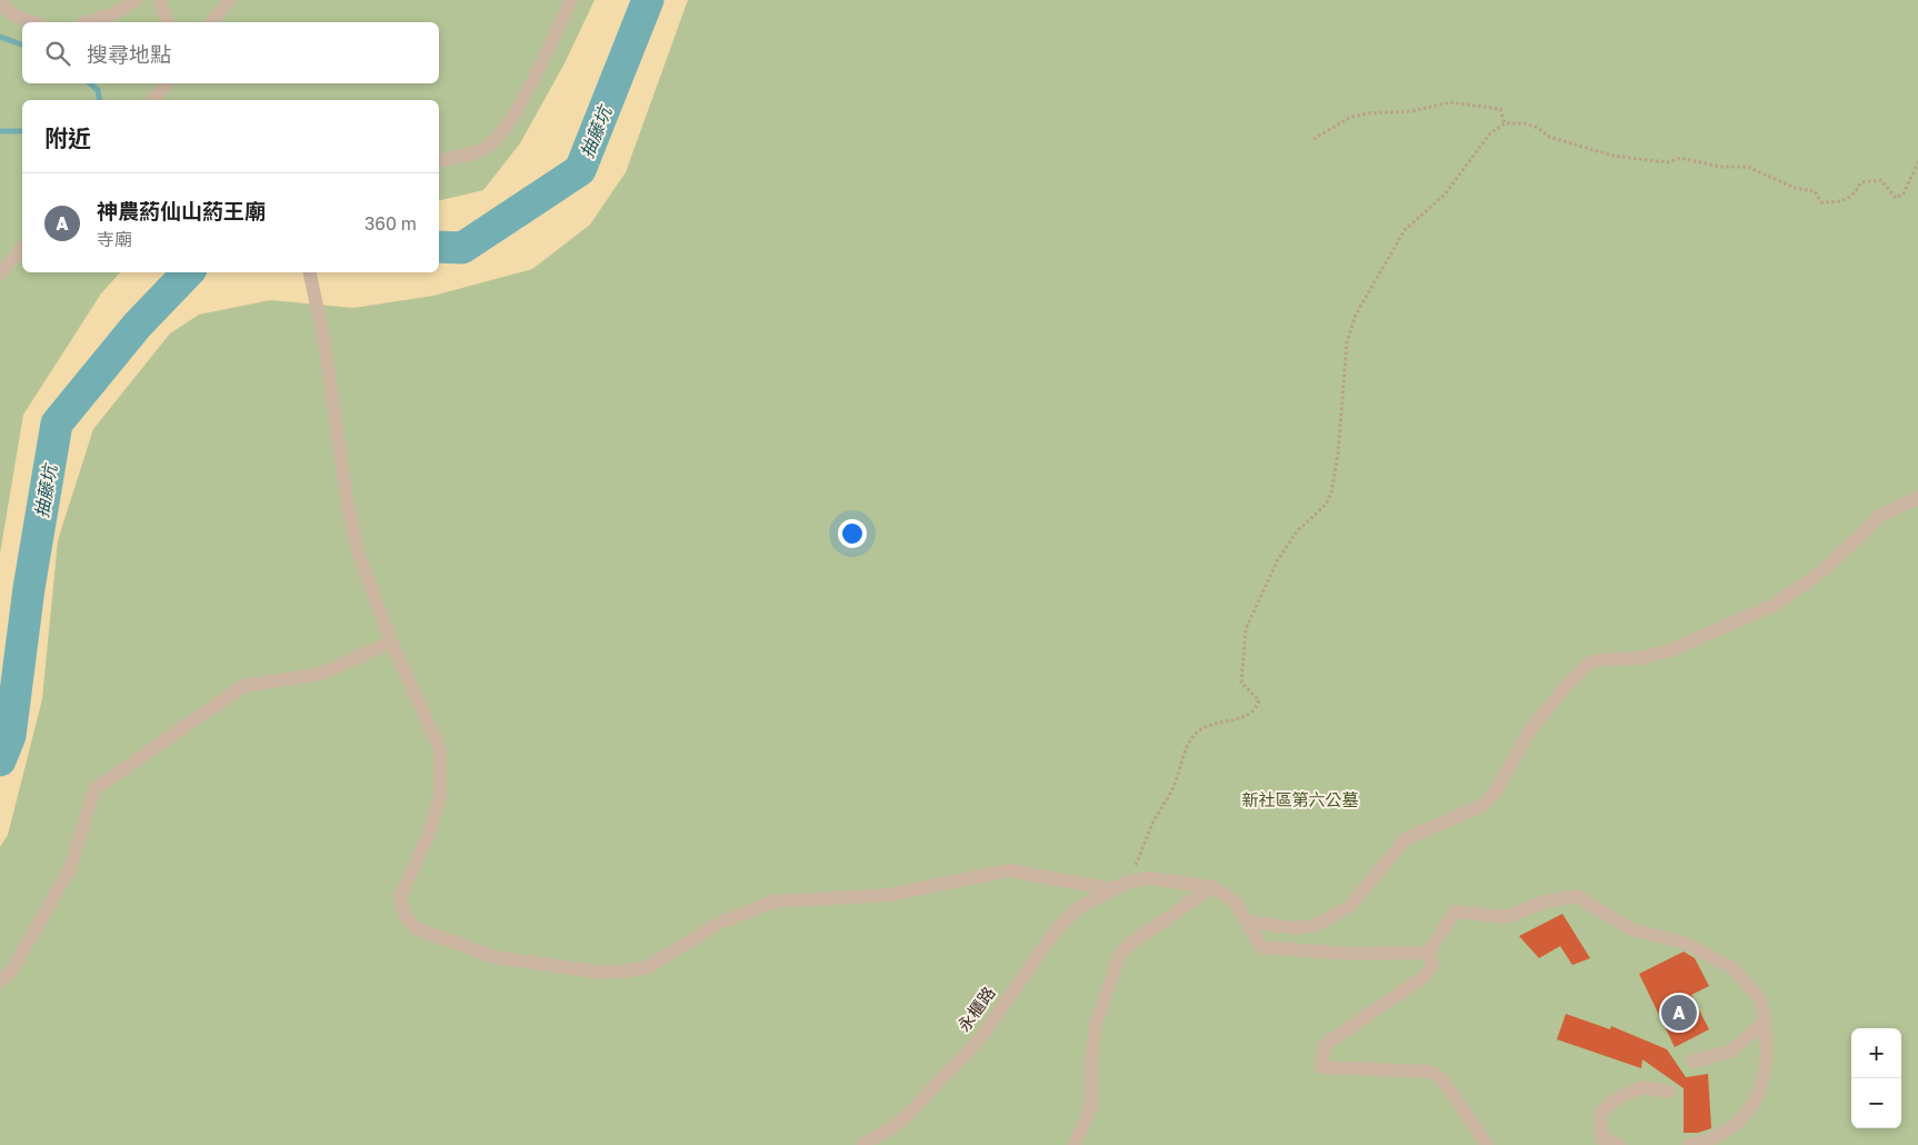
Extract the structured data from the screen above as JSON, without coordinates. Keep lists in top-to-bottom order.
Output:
{
  "streets": {
    "street": ["永櫃路"]
  },
  "water": ["抽藤坑"],
  "parks": ["新社區第六公墓"],
  "page": {
    "search": "搜尋地點",
    "heading": "附近",
    "list": [
      {
        "mark": "A",
        "name": "神農葯仙山葯王廟",
        "note": "寺廟",
        "value": "360 m"
      }
    ],
    "pins": "A",
    "map_buttons": ["+", "−"]
  }
}
